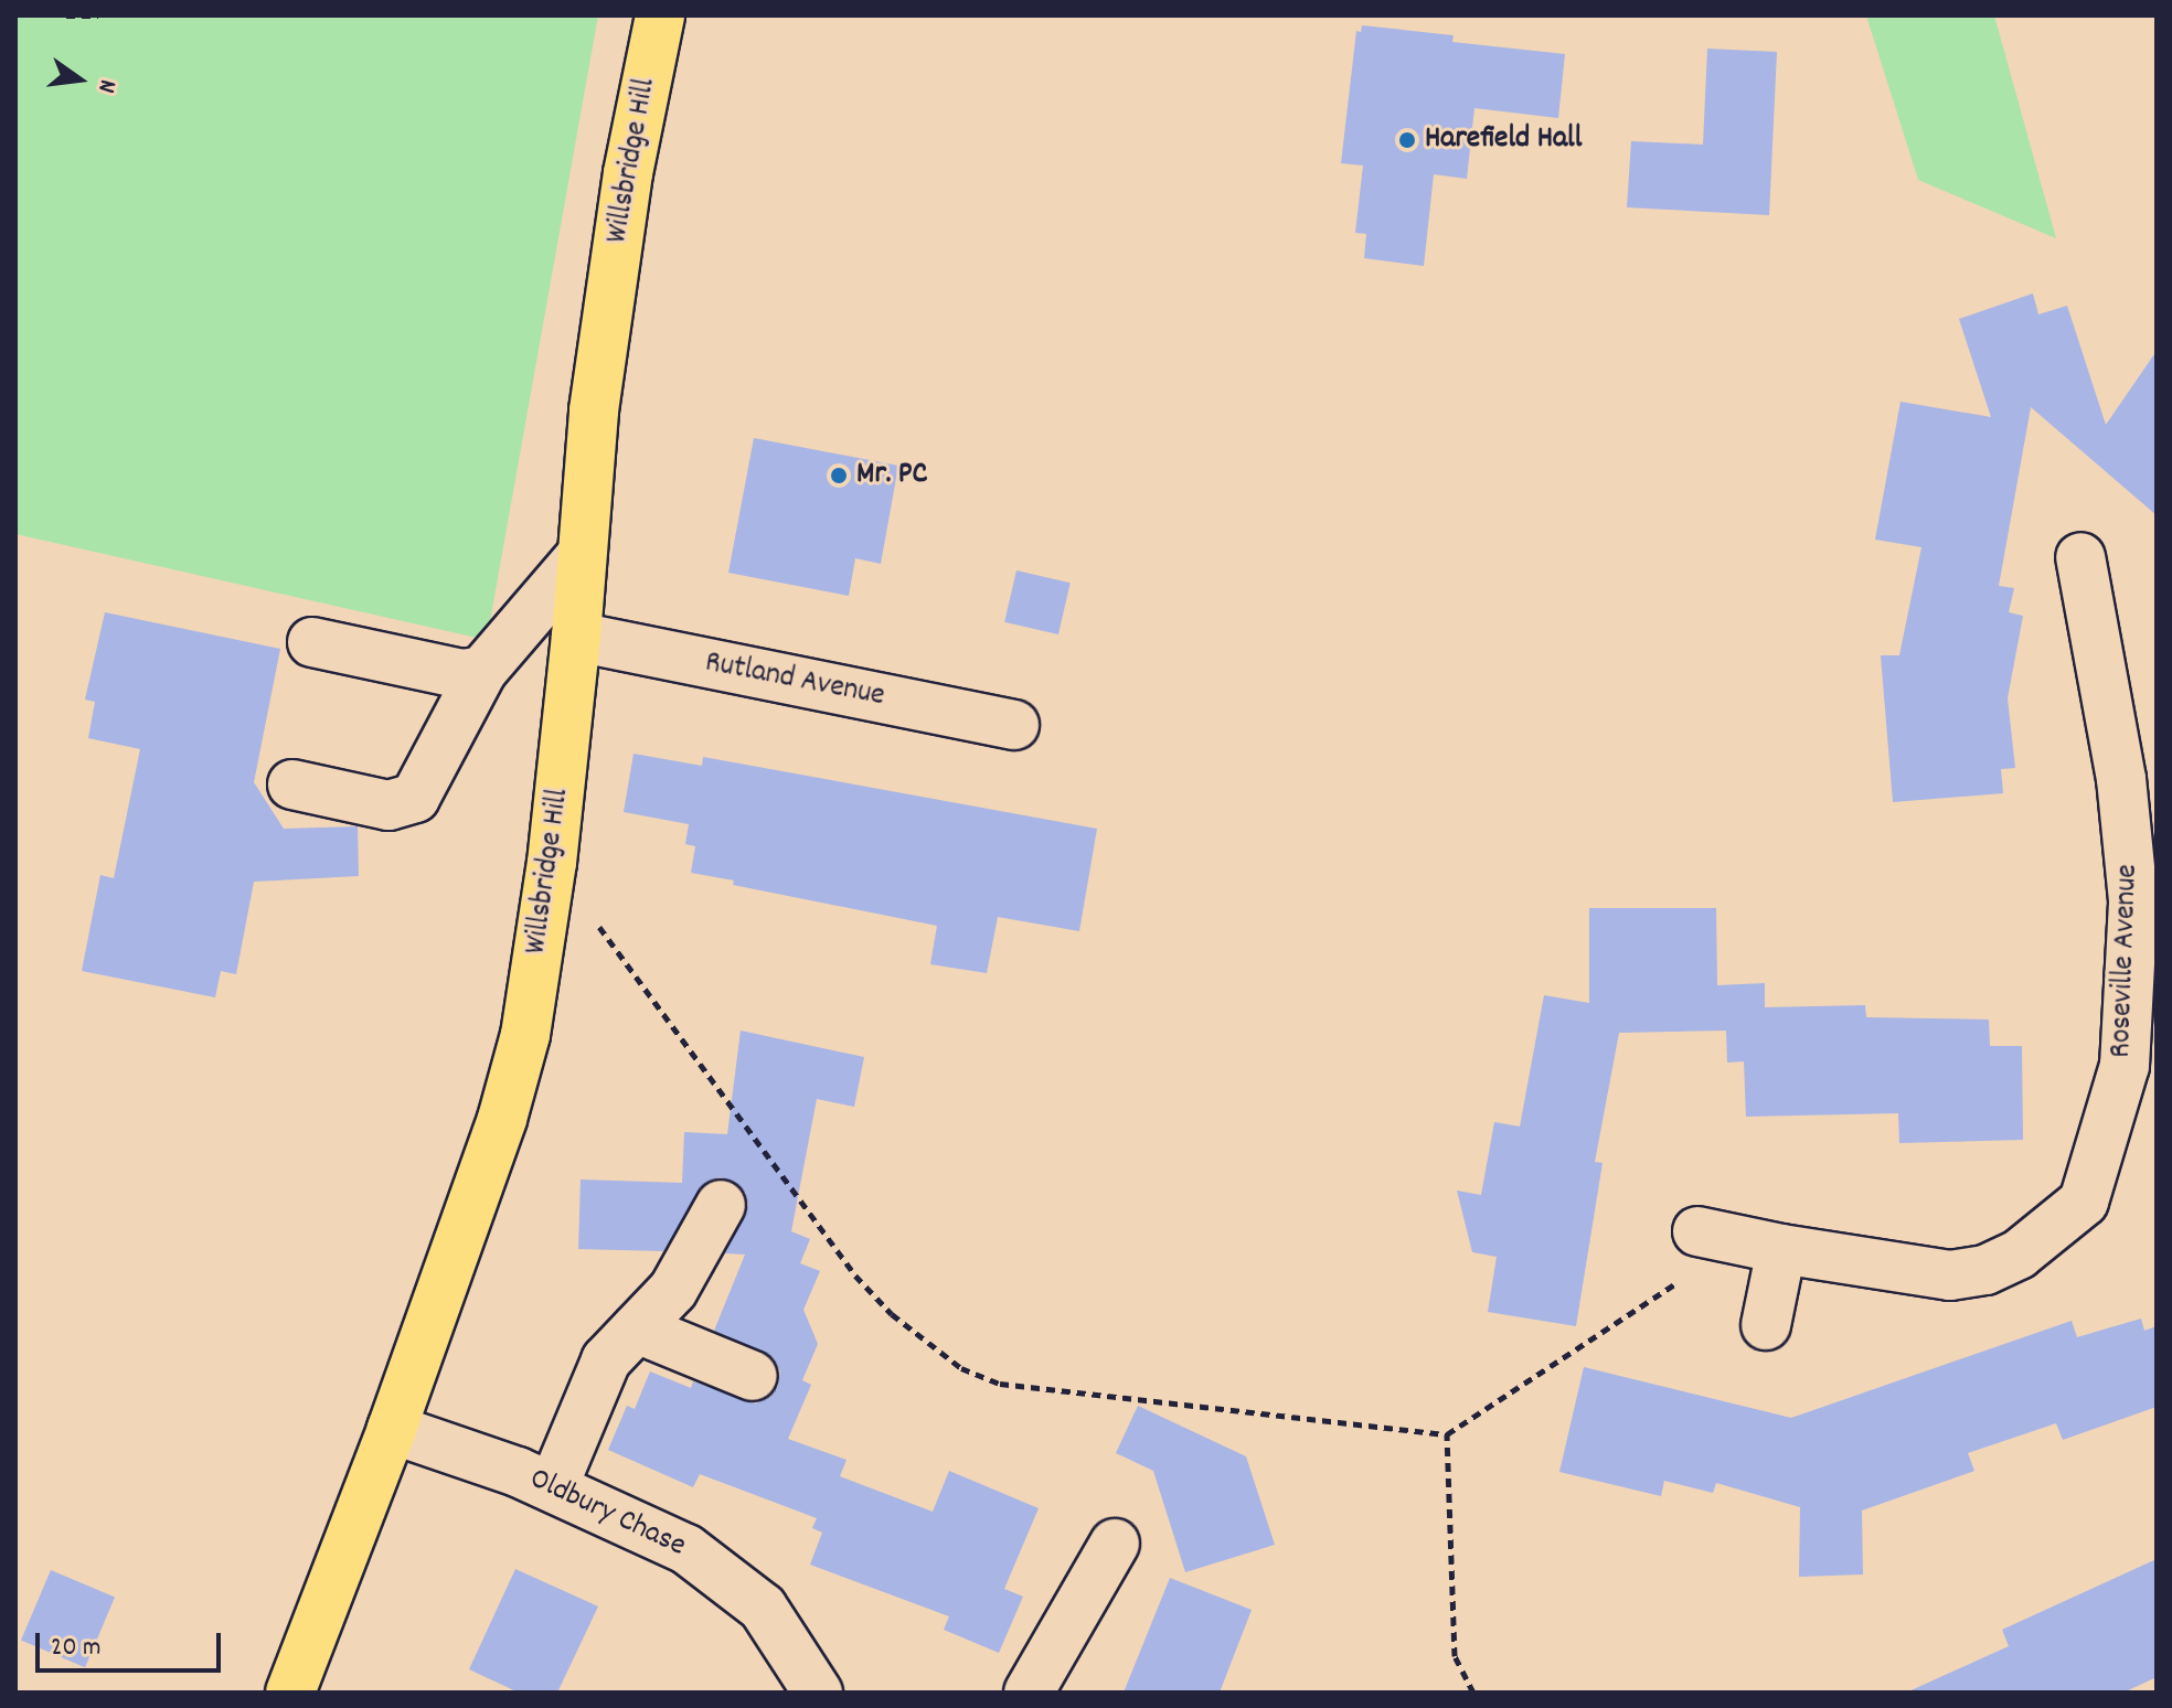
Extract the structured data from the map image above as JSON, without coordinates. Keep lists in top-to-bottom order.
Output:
{
  "streets": {
    "main road": ["Willsbridge Hill"],
    "street": ["Rutland Avenue", "Roseville Avenue", "Oldbury Chase"]
  },
  "crossings": [
    ["Willsbridge Hill", "Rutland Avenue"],
    ["Willsbridge Hill", "Oldbury Chase"]
  ],
  "places": ["Harefield Hall", "Mr. PC"],
  "scale_bar": "20 m",
  "north": "right"
}
